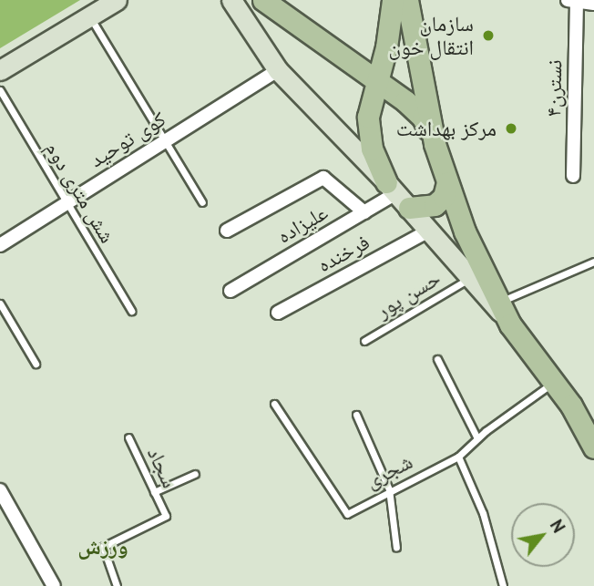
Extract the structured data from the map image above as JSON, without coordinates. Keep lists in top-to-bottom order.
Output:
{
  "streets": {
    "street": [
      "نسترن۴",
      "کوی توحید",
      "علیزاده",
      "فرخنده"
    ],
    "lane": [
      "شش متری دوم",
      "حسن پور",
      "سجاد",
      "شجری"
    ]
  },
  "crossings": [
    ["کوی توحید", "شش متری دوم"]
  ],
  "districts": ["ورزش"],
  "places": ["سازمان انتقال خون", "مرکز بهداشت"],
  "north": "top right"
}
